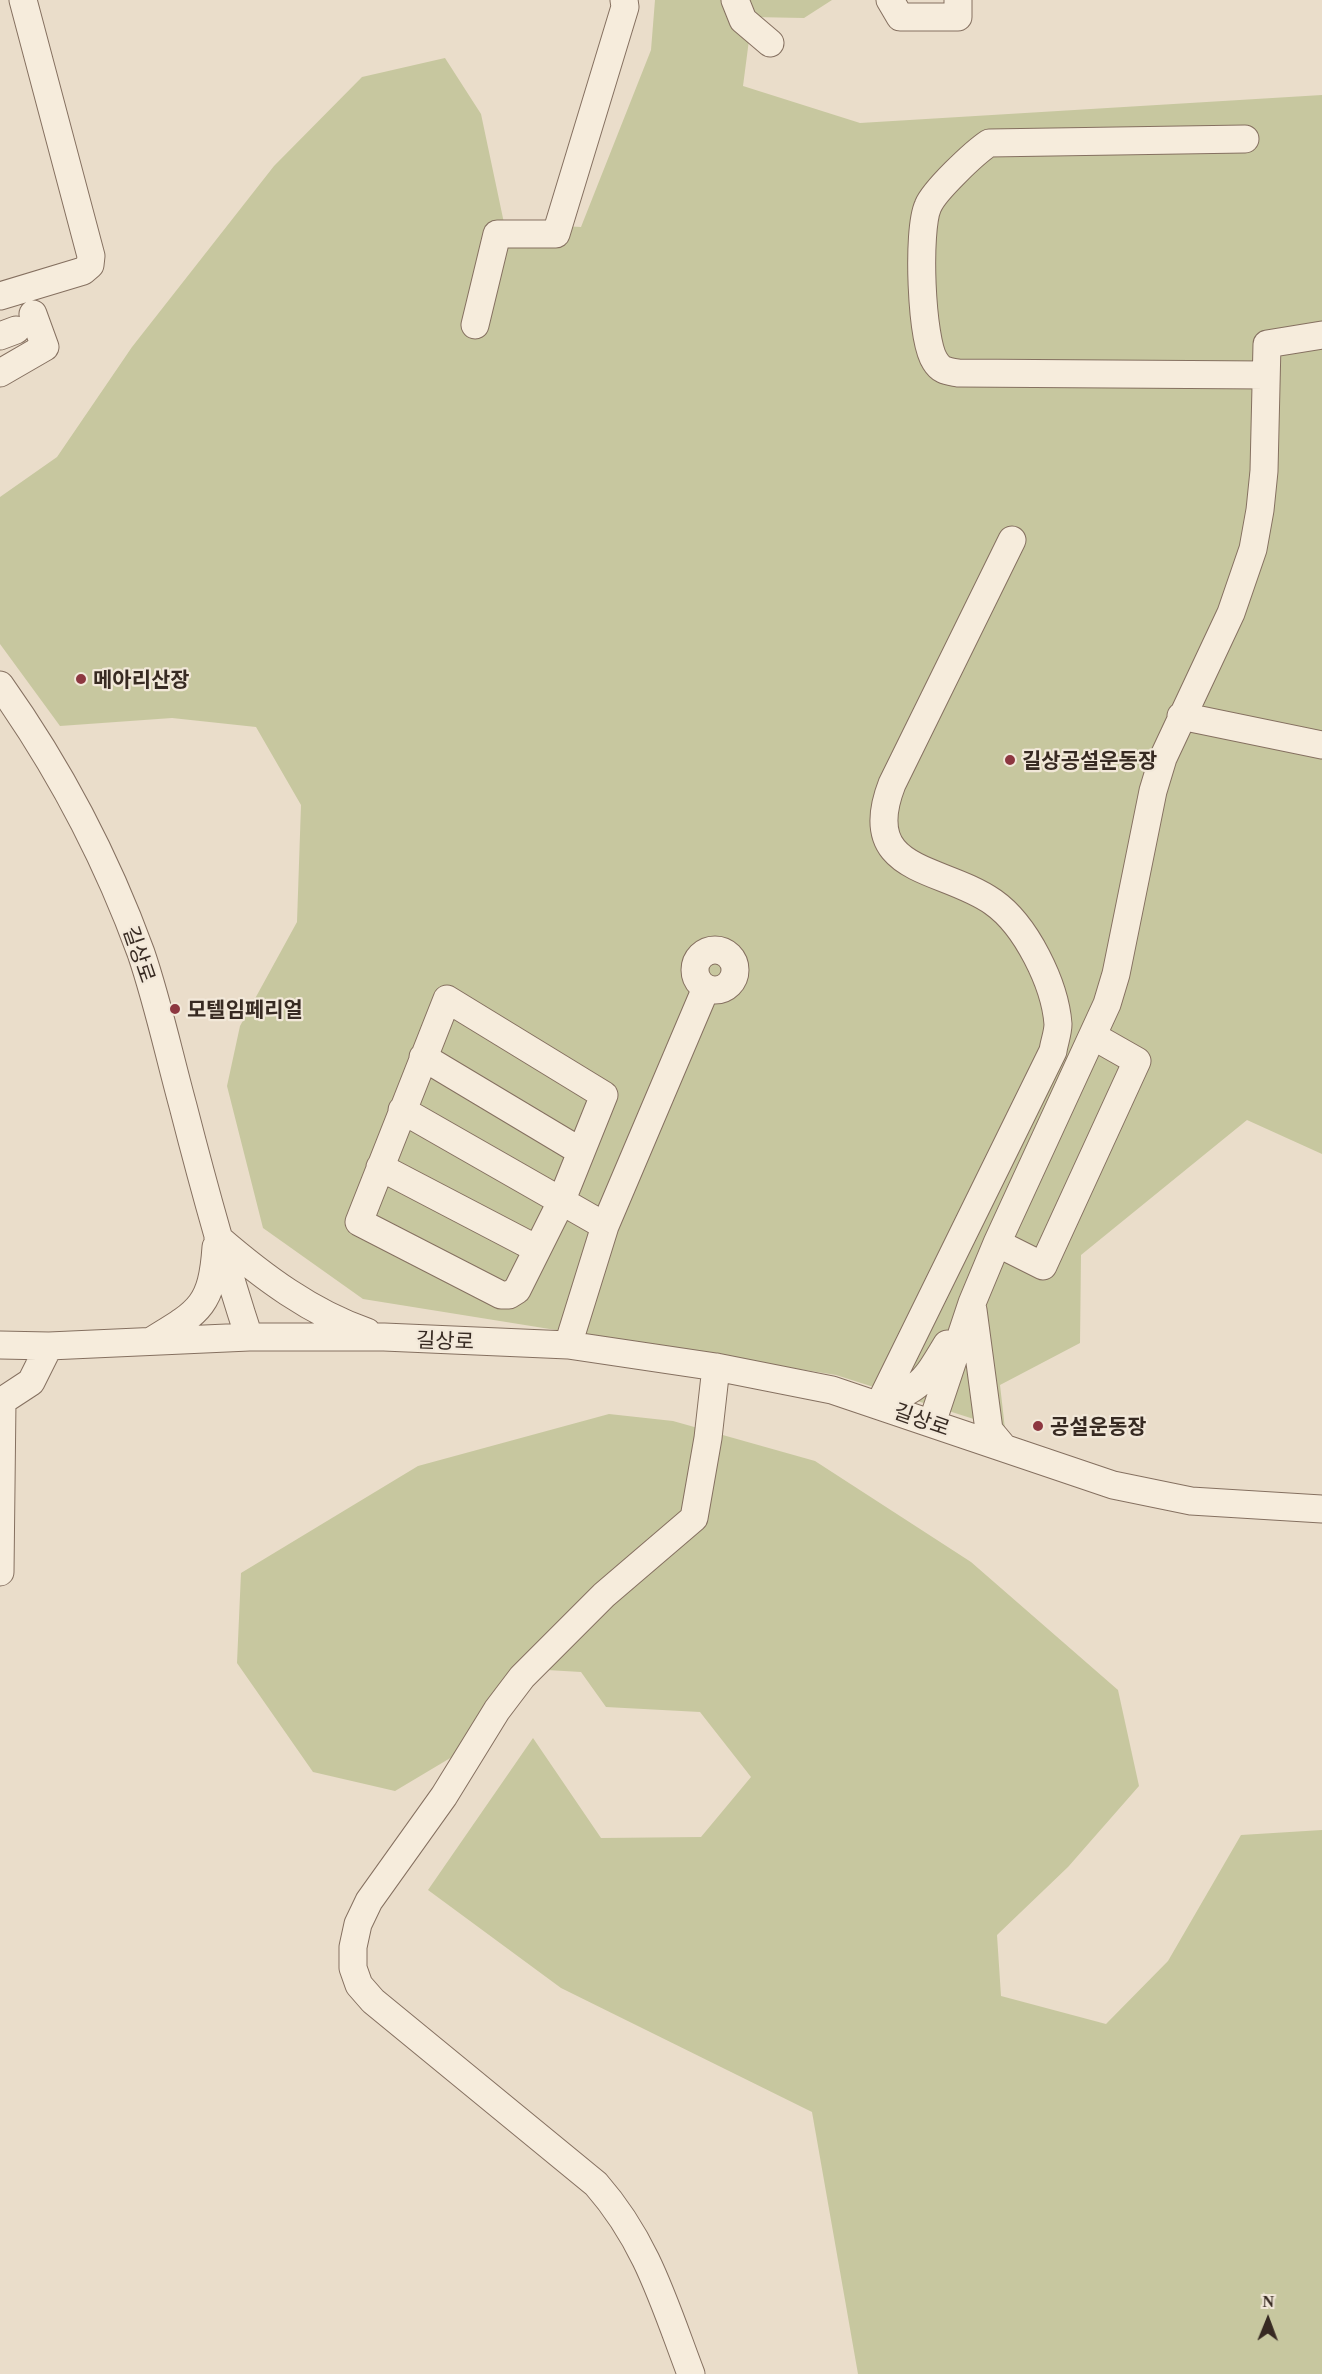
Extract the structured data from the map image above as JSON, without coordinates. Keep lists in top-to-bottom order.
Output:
{
  "streets": {
    "street": ["길상로"]
  },
  "places": [
    "메아리산장",
    "길상공설운동장",
    "모텔임페리얼",
    "공설운동장"
  ],
  "north": "top"
}
